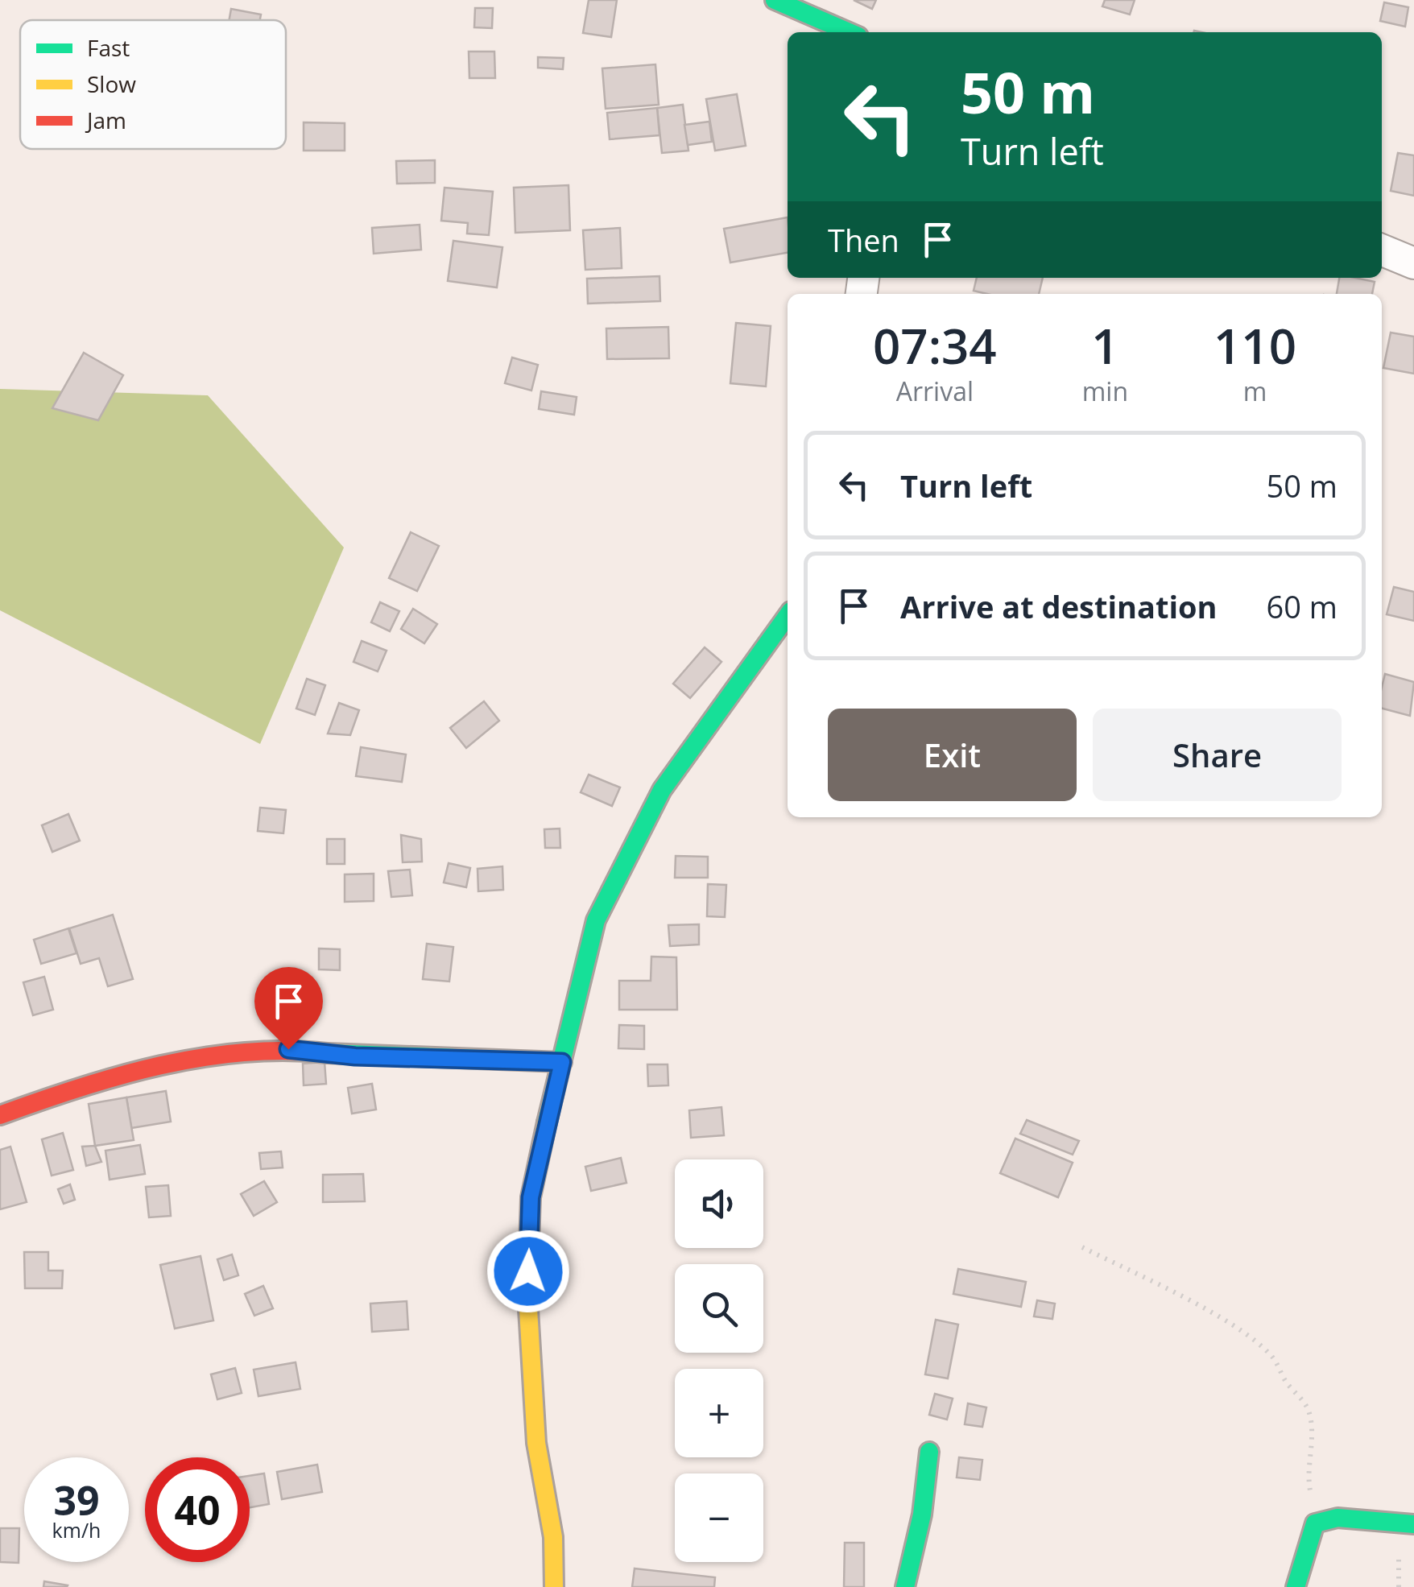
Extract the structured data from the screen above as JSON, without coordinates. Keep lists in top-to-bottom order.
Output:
{
  "legend": ["Fast", "Slow", "Jam"],
  "page": {
    "turn": ["50 m", "Turn left"],
    "then": "Then",
    "eta": [
      "07:34",
      "Arrival",
      "1",
      "min",
      "110",
      "m"
    ],
    "list": [
      {
        "name": "Turn left",
        "value": "50 m"
      },
      {
        "name": "Arrive at destination",
        "value": "60 m"
      }
    ],
    "buttons": ["Exit", "Share"],
    "map_buttons": ["+", "−"],
    "speed": "39 km/h",
    "limit": "40"
  }
}
